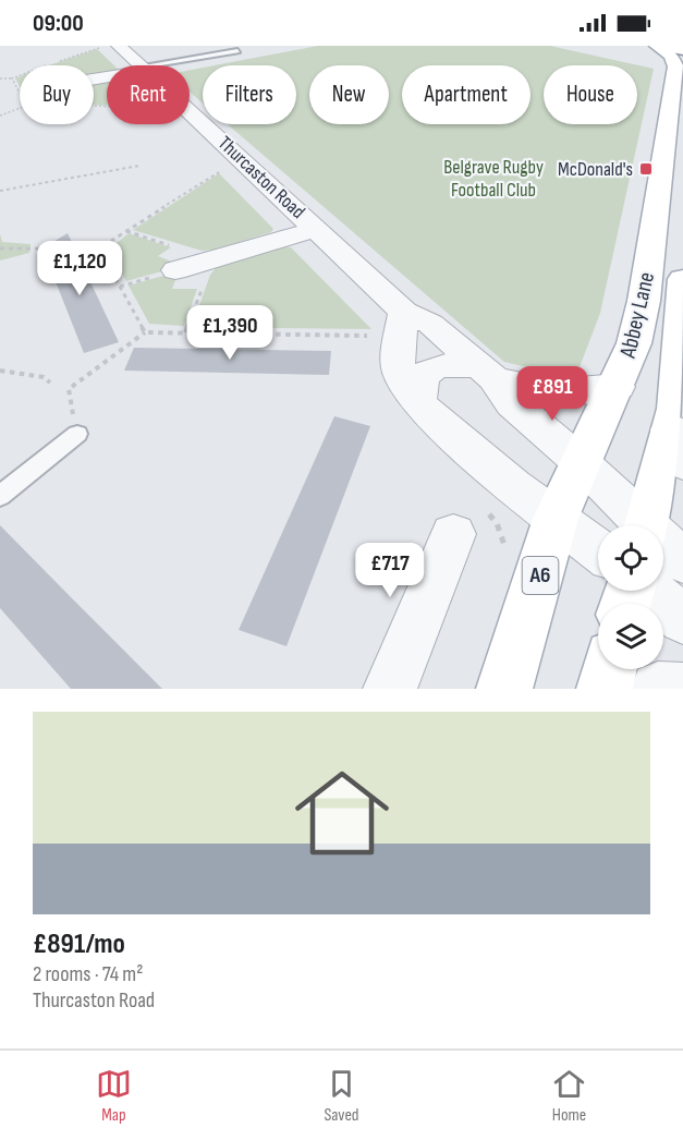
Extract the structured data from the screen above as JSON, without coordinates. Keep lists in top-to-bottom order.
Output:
{
  "streets": {
    "main road": ["Abbey Lane", "A6"],
    "street": ["Thurcaston Road"]
  },
  "crossings": [
    ["Thurcaston Road", "Abbey Lane"],
    ["Abbey Lane", "A6"]
  ],
  "parks": ["Belgrave Rugby Football Club"],
  "places": {
    "transit": ["McDonald's"]
  },
  "page": {
    "status": "09:00",
    "chip": [
      "Buy",
      "Rent",
      "Filters",
      "New",
      "Apartment",
      "House"
    ],
    "price": [
      "£1,120",
      "£1,390",
      "£891",
      "£717"
    ],
    "list": [
      {
        "name": "£891/mo",
        "note": "2 rooms · 74 m² · Thurcaston Road"
      }
    ],
    "tabs": ["Map", "Saved", "Home"]
  }
}
